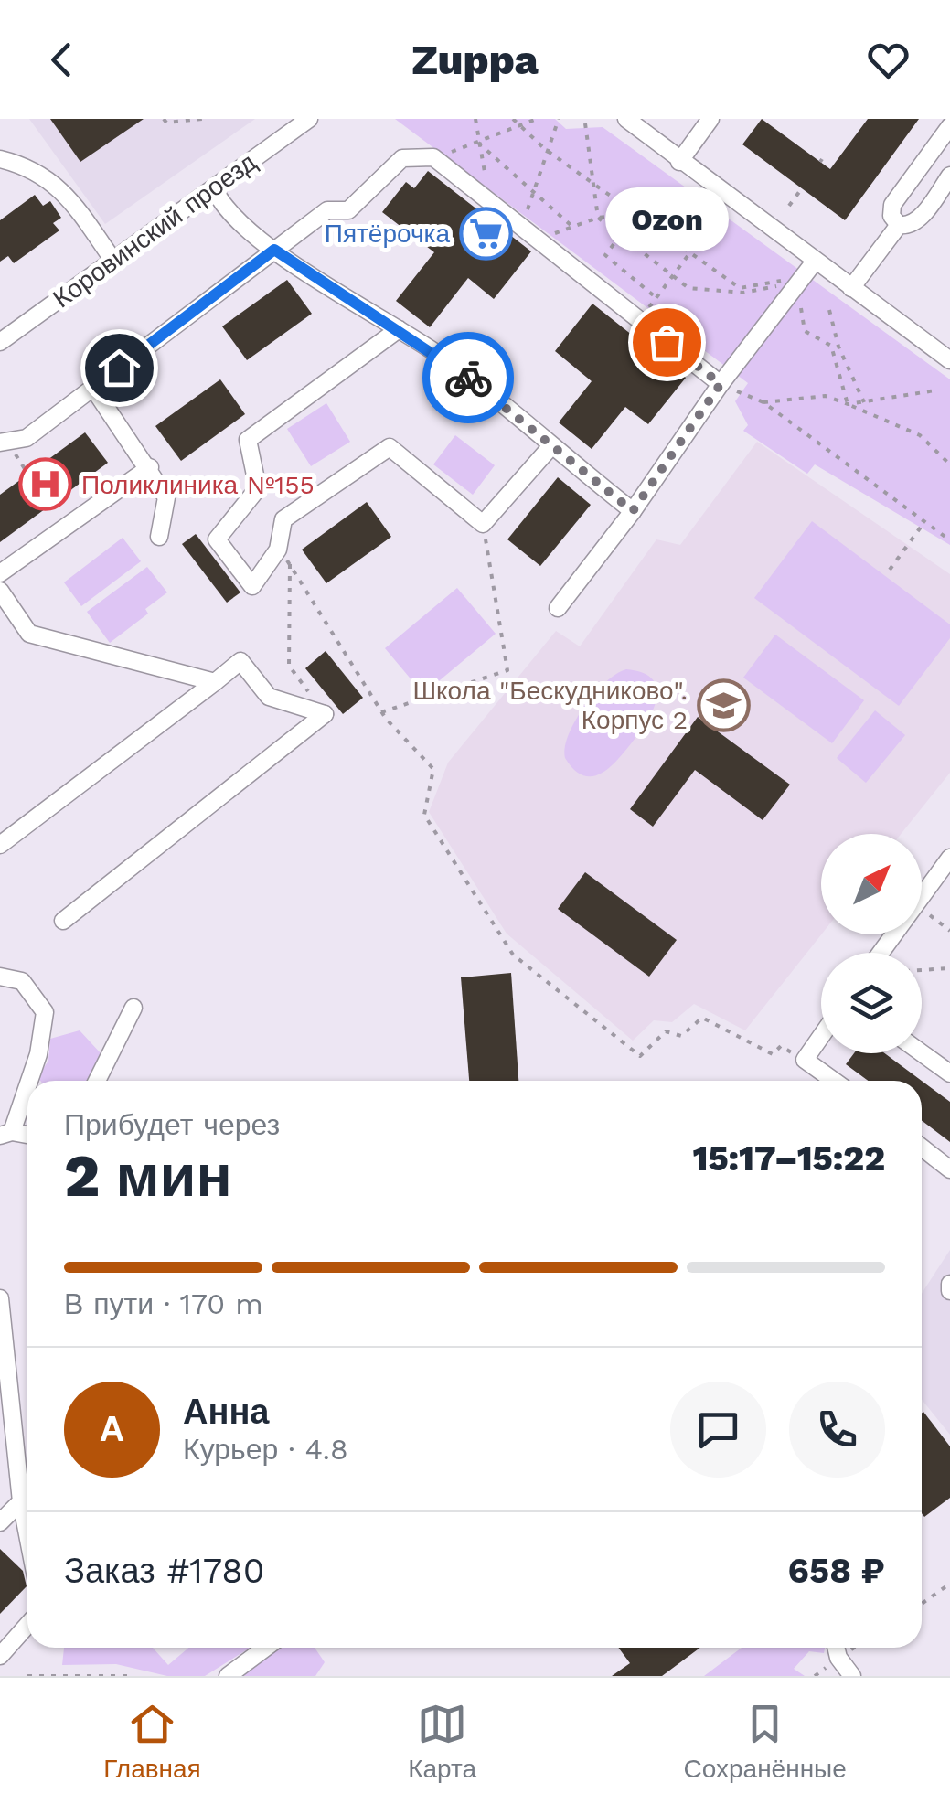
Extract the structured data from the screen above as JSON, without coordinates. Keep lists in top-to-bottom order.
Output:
{
  "streets": {
    "street": ["Коровинский проезд"]
  },
  "places": {
    "supermarket": ["Пятёрочка"],
    "other": ["Ozon"],
    "hospital": ["Поликлиника №155"],
    "school or university": ["Школа \"Бескудниково\". Корпус 2"]
  },
  "north": "top right",
  "page": {
    "header": "Zuppa",
    "bubble": "Ozon",
    "heading": ["2 мин", "Прибудет через", "15:17–15:22"],
    "panel": [
      "Анна",
      "Курьер · 4.8",
      "Заказ #1780",
      "658 ₽"
    ],
    "bar": "В пути · 170 m",
    "round": "А",
    "tabs": ["Главная", "Карта", "Сохранённые"]
  }
}
